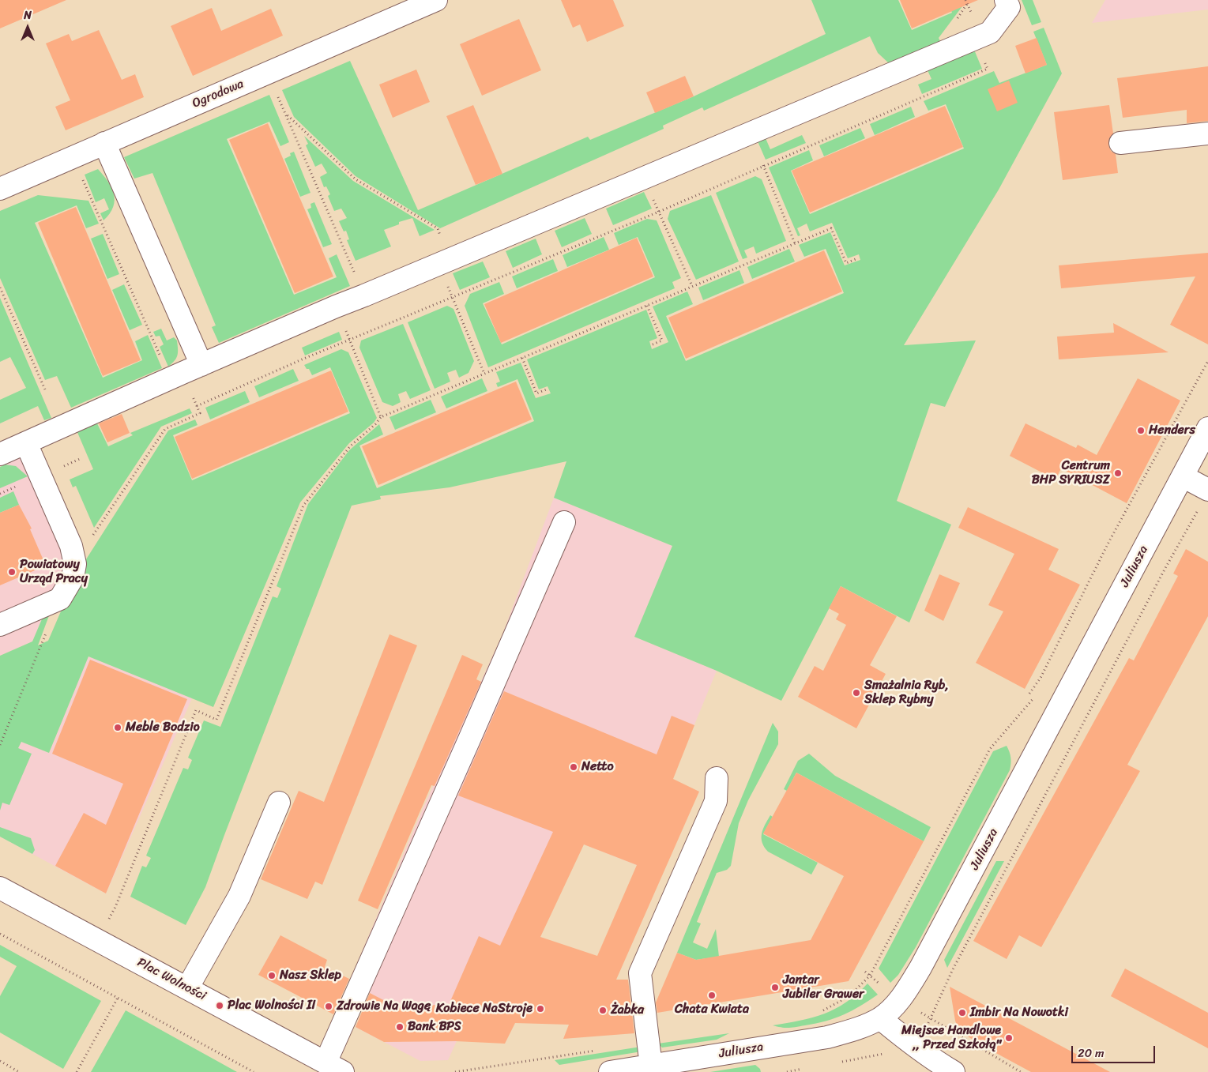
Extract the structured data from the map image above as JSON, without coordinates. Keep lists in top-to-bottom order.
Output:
{
  "streets": {
    "street": ["Ogrodowa", "Juliusza", "Plac Wolności"]
  },
  "places": [
    "Henders",
    "Centrum BHP SYRIUSZ",
    "Powiatowy Urząd Pracy",
    "Smażalnia Ryb, Sklep Rybny",
    "Meble Bodzio",
    "Netto",
    "Nasz Sklep",
    "Jantar Jubiler Grawer",
    "Chata Kwiata",
    "Plac Wolności II",
    "Zdrowie Na Wagę",
    "Kobiece NaStroje",
    "Żabka",
    "Imbir Na Nowotki",
    "Bank BPS",
    "Miejsce Handlowe ,, Przed Szkołą\""
  ],
  "scale_bar": "20 m",
  "north": "top"
}
